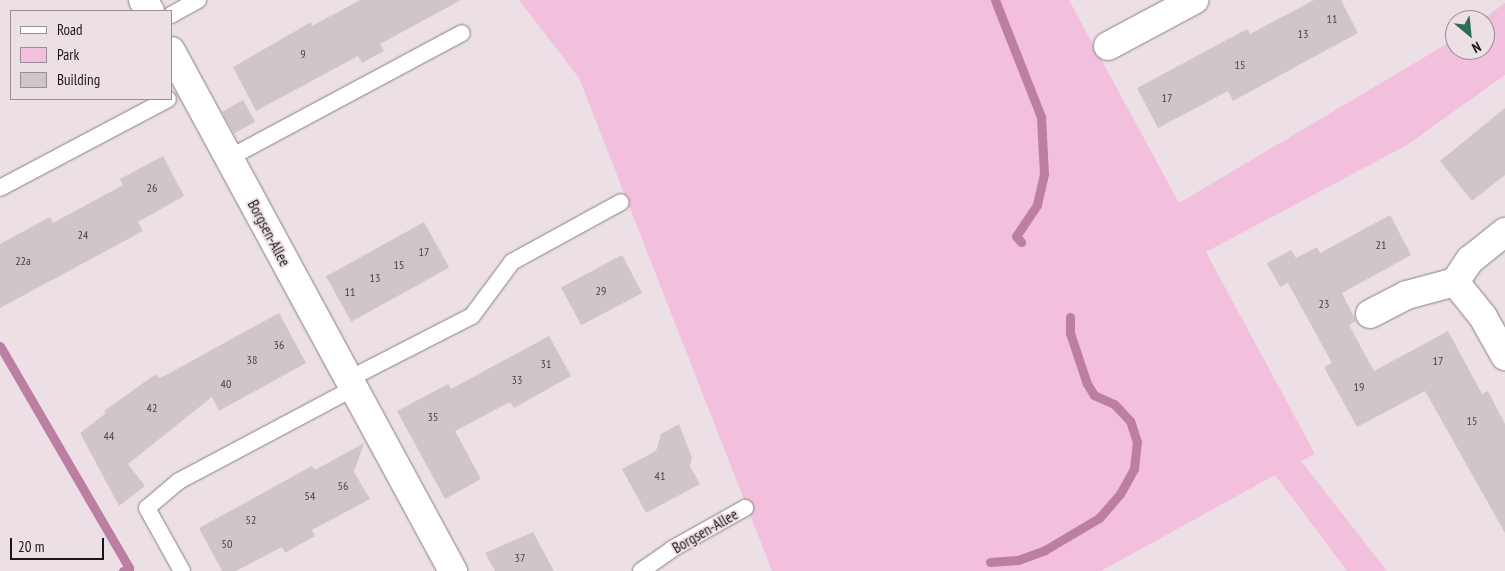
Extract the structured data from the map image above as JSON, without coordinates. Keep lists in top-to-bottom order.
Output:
{
  "streets": {
    "street": ["Borgsen-Allee"]
  },
  "house_numbers": [
    "11",
    "13",
    "9",
    "15",
    "17",
    "26",
    "24",
    "21",
    "17",
    "22a",
    "15",
    "13",
    "29",
    "11",
    "23",
    "36",
    "38",
    "17",
    "31",
    "33",
    "40",
    "19",
    "42",
    "35",
    "15",
    "44",
    "41",
    "56",
    "54",
    "52",
    "50",
    "37"
  ],
  "legend": ["Road", "Park", "Building"],
  "scale_bar": "20 m",
  "north": "bottom right"
}
